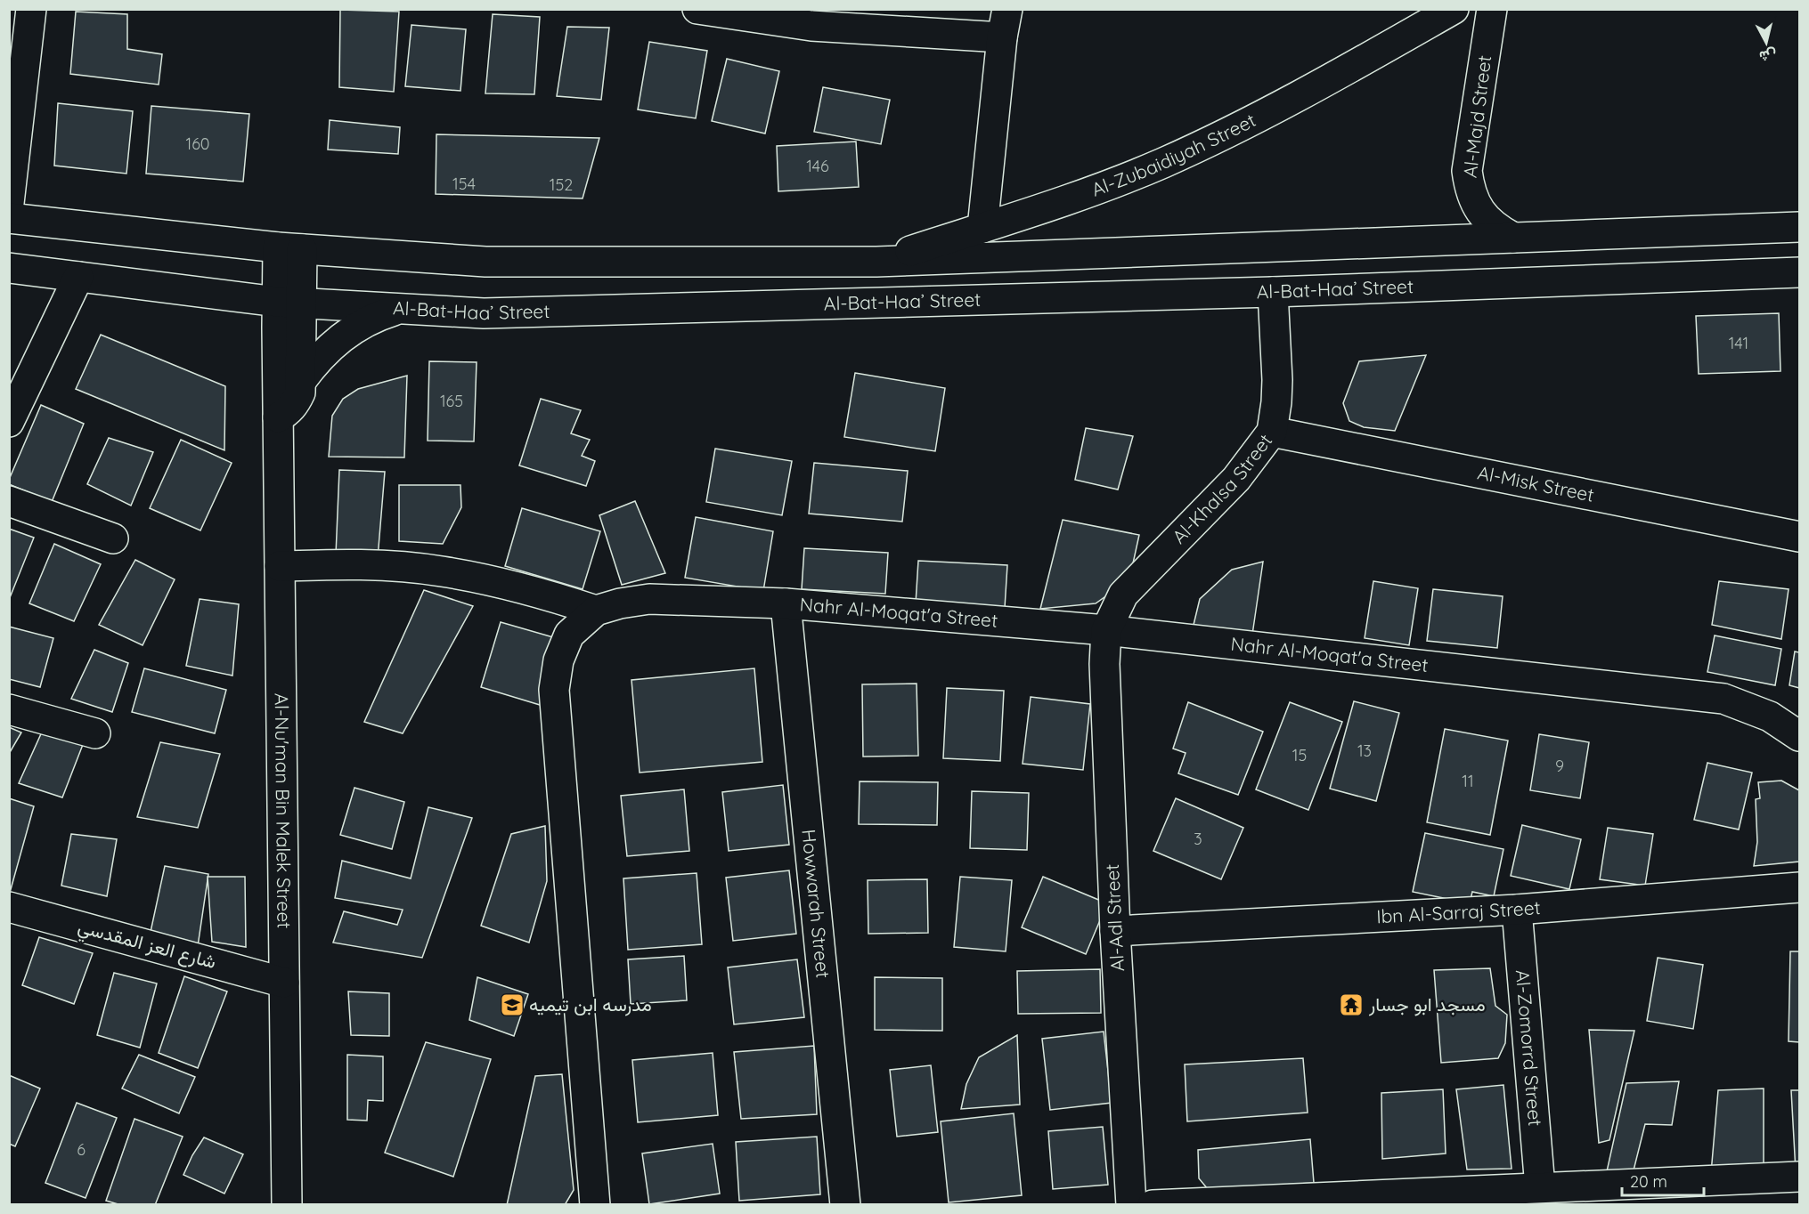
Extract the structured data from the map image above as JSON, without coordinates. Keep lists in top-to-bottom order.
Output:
{
  "streets": {
    "street": [
      "Al-Majd Street",
      "Al-Zubaidiyah Street",
      "Al-Bat-Haa’ Street",
      "Al-Misk Street",
      "Al-Khalsa Street",
      "Nahr Al-Moqat'a Street",
      "Al-Nu'man Bin Malek Street",
      "Howwarah Street",
      "Ibn Al-Sarraj Street",
      "Al-Adl Street",
      "شارع العز المقدسي",
      "Al-Zomorrd Street"
    ]
  },
  "crossings": [
    ["Al-Bat-Haa’ Street", "Al-Khalsa Street"],
    ["Al-Bat-Haa’ Street", "Al-Nu'man Bin Malek Street"],
    ["Al-Misk Street", "Al-Khalsa Street"],
    ["Al-Khalsa Street", "Nahr Al-Moqat'a Street"],
    ["Al-Khalsa Street", "Al-Adl Street"],
    ["Nahr Al-Moqat'a Street", "Howwarah Street"],
    ["Nahr Al-Moqat'a Street", "Al-Adl Street"],
    ["Al-Nu'man Bin Malek Street", "شارع العز المقدسي"],
    ["Ibn Al-Sarraj Street", "Al-Adl Street"],
    ["Ibn Al-Sarraj Street", "Al-Zomorrd Street"]
  ],
  "places": {
    "school or university": ["مدرسه ابن تيميه"],
    "temple": ["مسجد ابو جسار"]
  },
  "house_numbers": [
    "160",
    "146",
    "154",
    "152",
    "141",
    "165",
    "13",
    "15",
    "9",
    "11",
    "3",
    "6"
  ],
  "scale_bar": "20 m",
  "north": "bottom"
}
